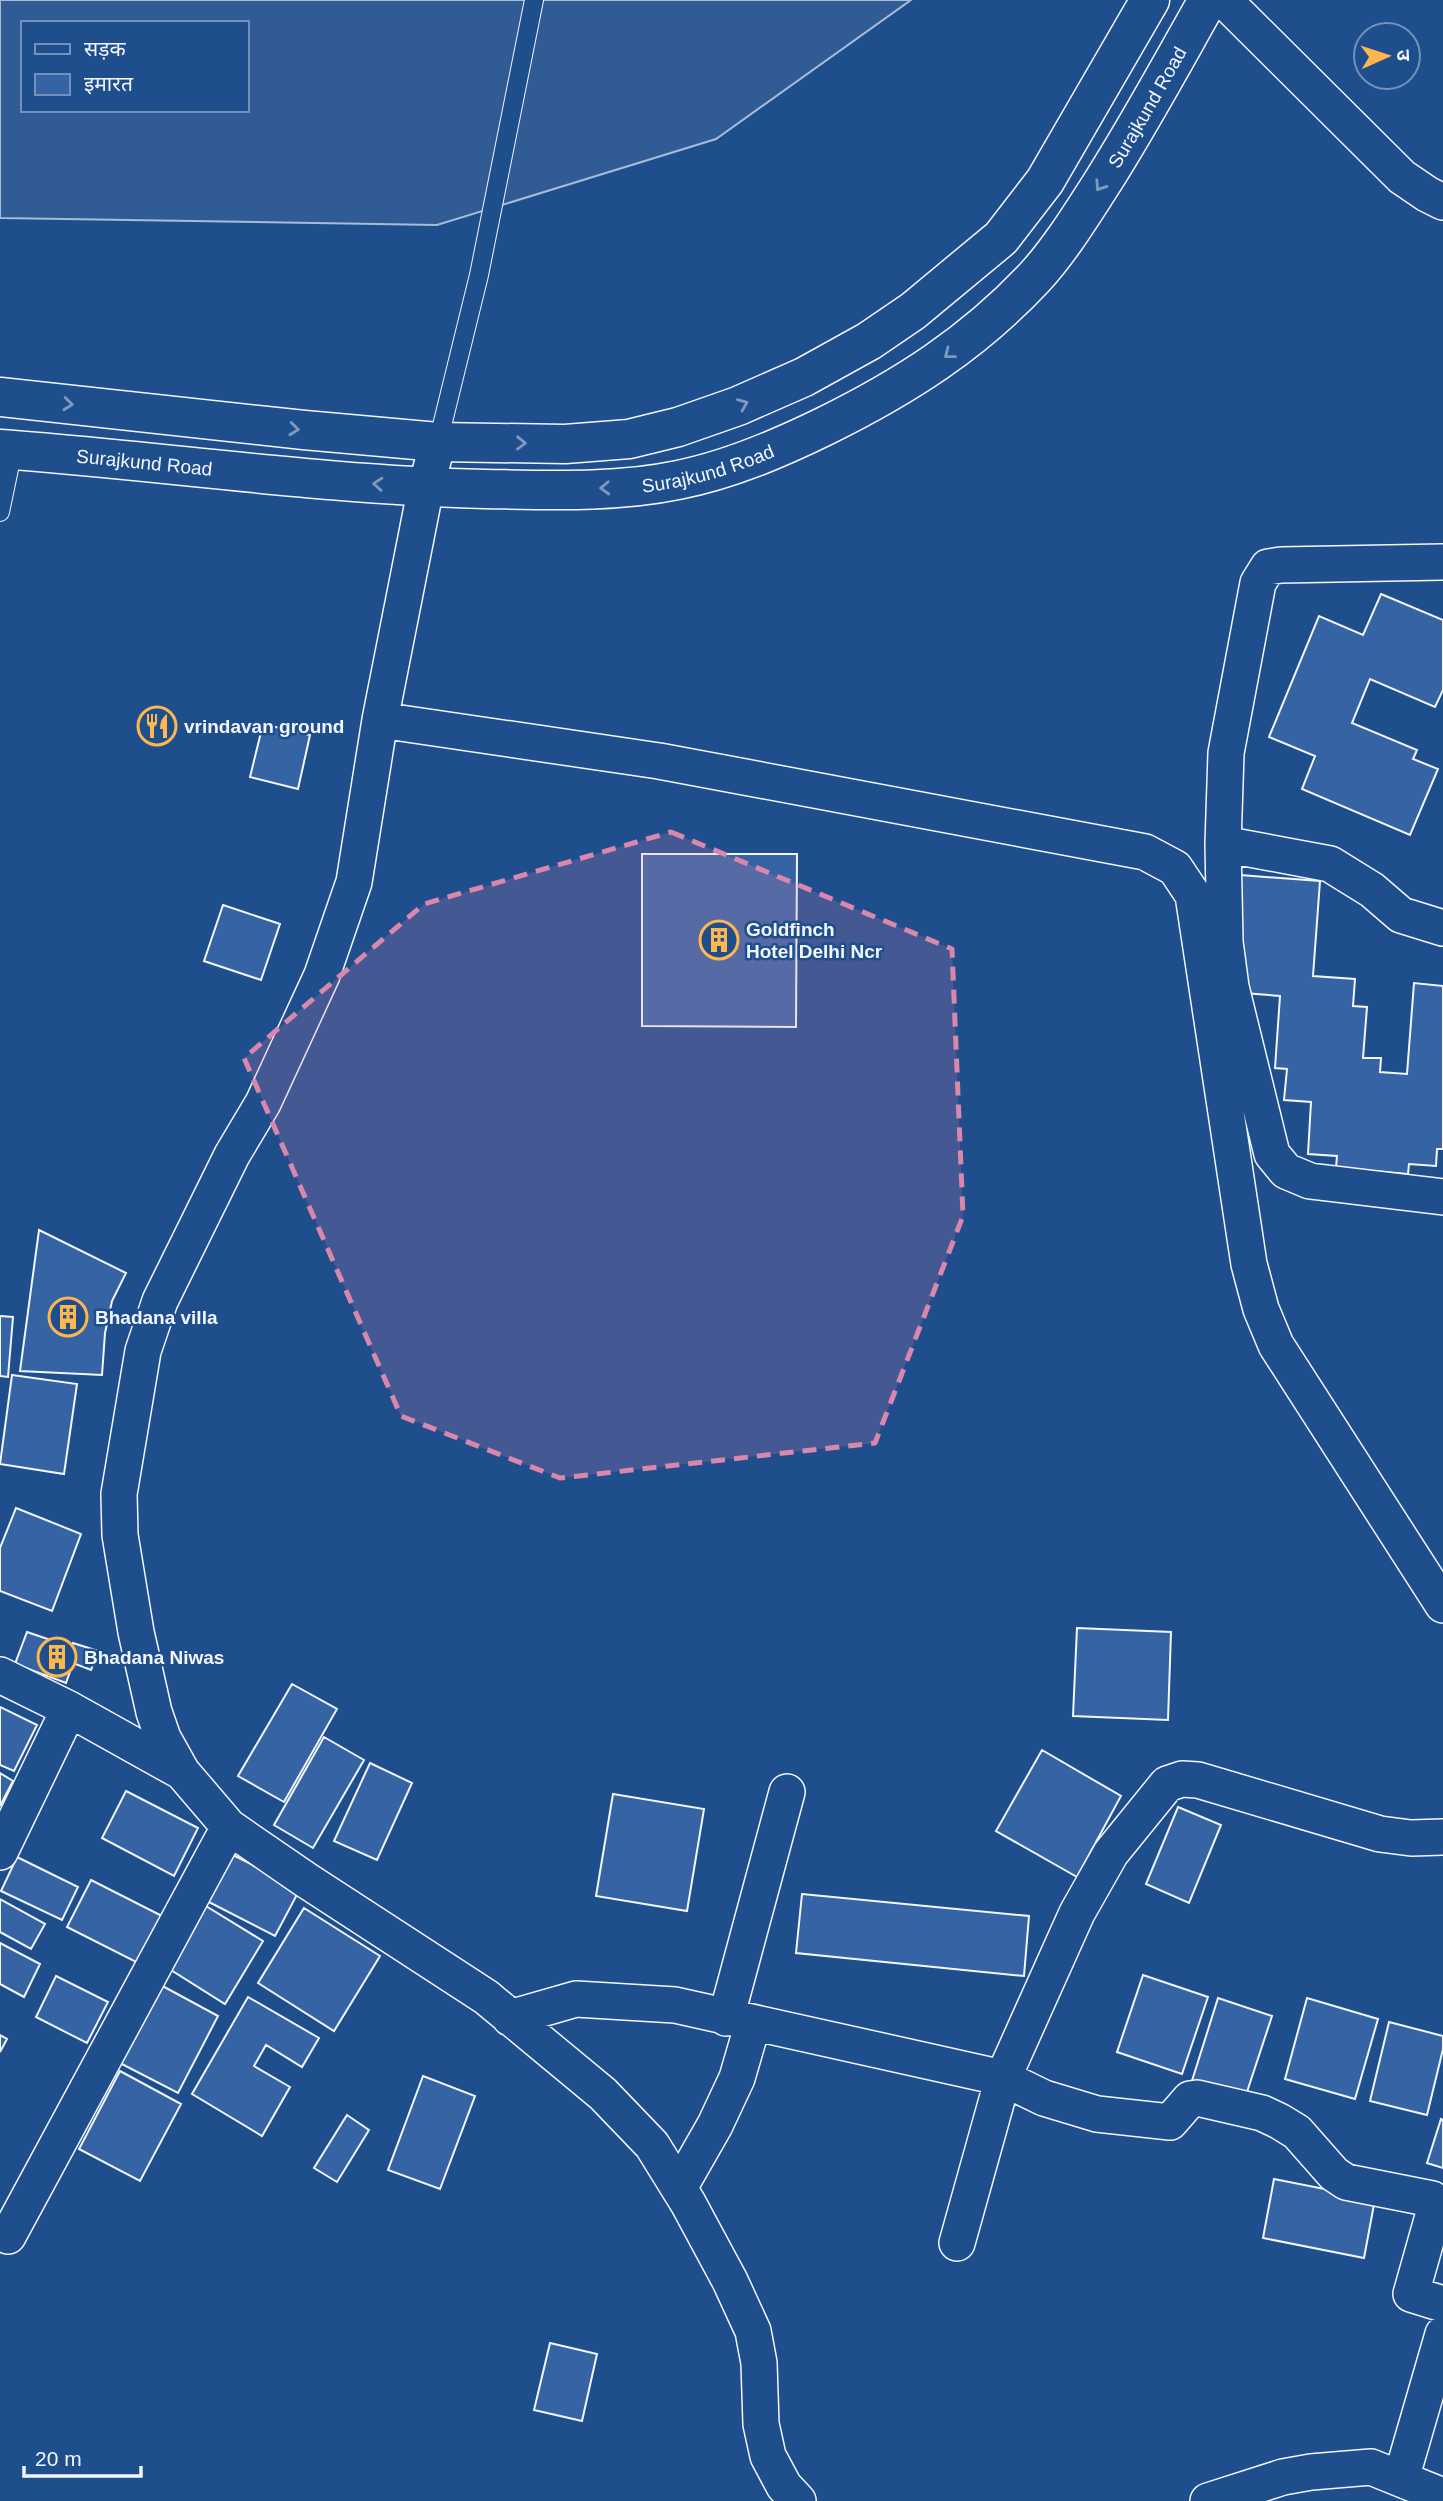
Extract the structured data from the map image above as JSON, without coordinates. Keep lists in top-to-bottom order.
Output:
{
  "streets": {
    "main road": ["Surajkund Road"]
  },
  "places": {
    "restaurant": ["vrindavan ground"],
    "building": ["Goldfinch Hotel Delhi Ncr", "Bhadana villa", "Bhadana Niwas"]
  },
  "legend": ["सड़क", "इमारत"],
  "scale_bar": "20 m",
  "north": "right"
}
